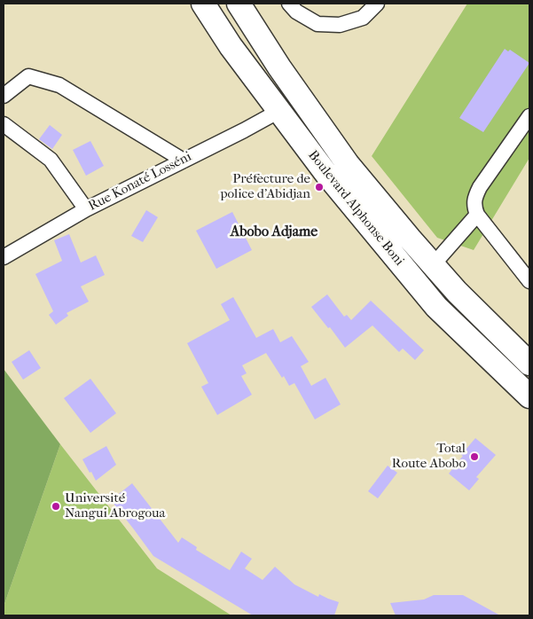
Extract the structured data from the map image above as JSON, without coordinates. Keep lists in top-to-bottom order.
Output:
{
  "streets": {
    "main road": ["Boulevard Alphonse Boni"],
    "street": ["Rue Konaté Losséni"]
  },
  "crossings": [
    ["Rue Konaté Losséni", "Boulevard Alphonse Boni"]
  ],
  "districts": ["Abobo Adjame"],
  "places": ["Préfecture de police d'Abidjan", "Total Route Abobo", "Université Nangui Abrogoua"]
}
